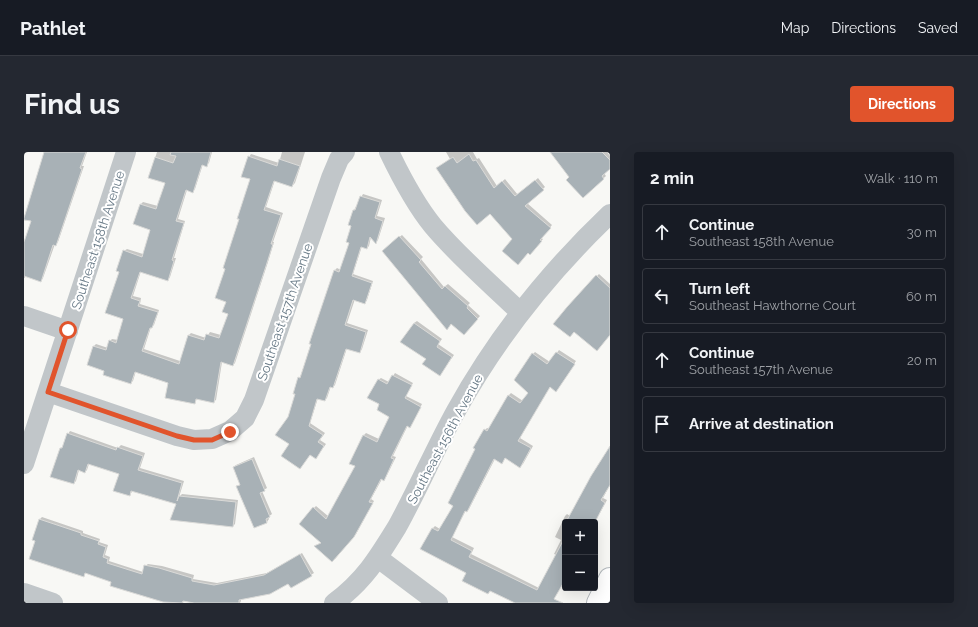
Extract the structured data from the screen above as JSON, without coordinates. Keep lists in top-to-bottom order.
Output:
{
  "streets": {
    "street": ["Southeast 158th Avenue", "Southeast 157th Avenue", "Southeast 156th Avenue"]
  },
  "crossings": [
    ["Southeast 158th Avenue", "Southeast 157th Avenue"]
  ],
  "page": {
    "header": "Pathlet",
    "nav": ["Map", "Directions", "Saved"],
    "buttons": "Directions",
    "title": "Find us",
    "heading": ["2 min", "Walk · 110 m"],
    "list": [
      ["Continue", "Southeast 158th Avenue", "30 m"],
      ["Turn left", "Southeast Hawthorne Court", "60 m"],
      ["Continue", "Southeast 157th Avenue", "20 m"],
      "Arrive at destination"
    ],
    "map_buttons": ["+", "−"]
  }
}
